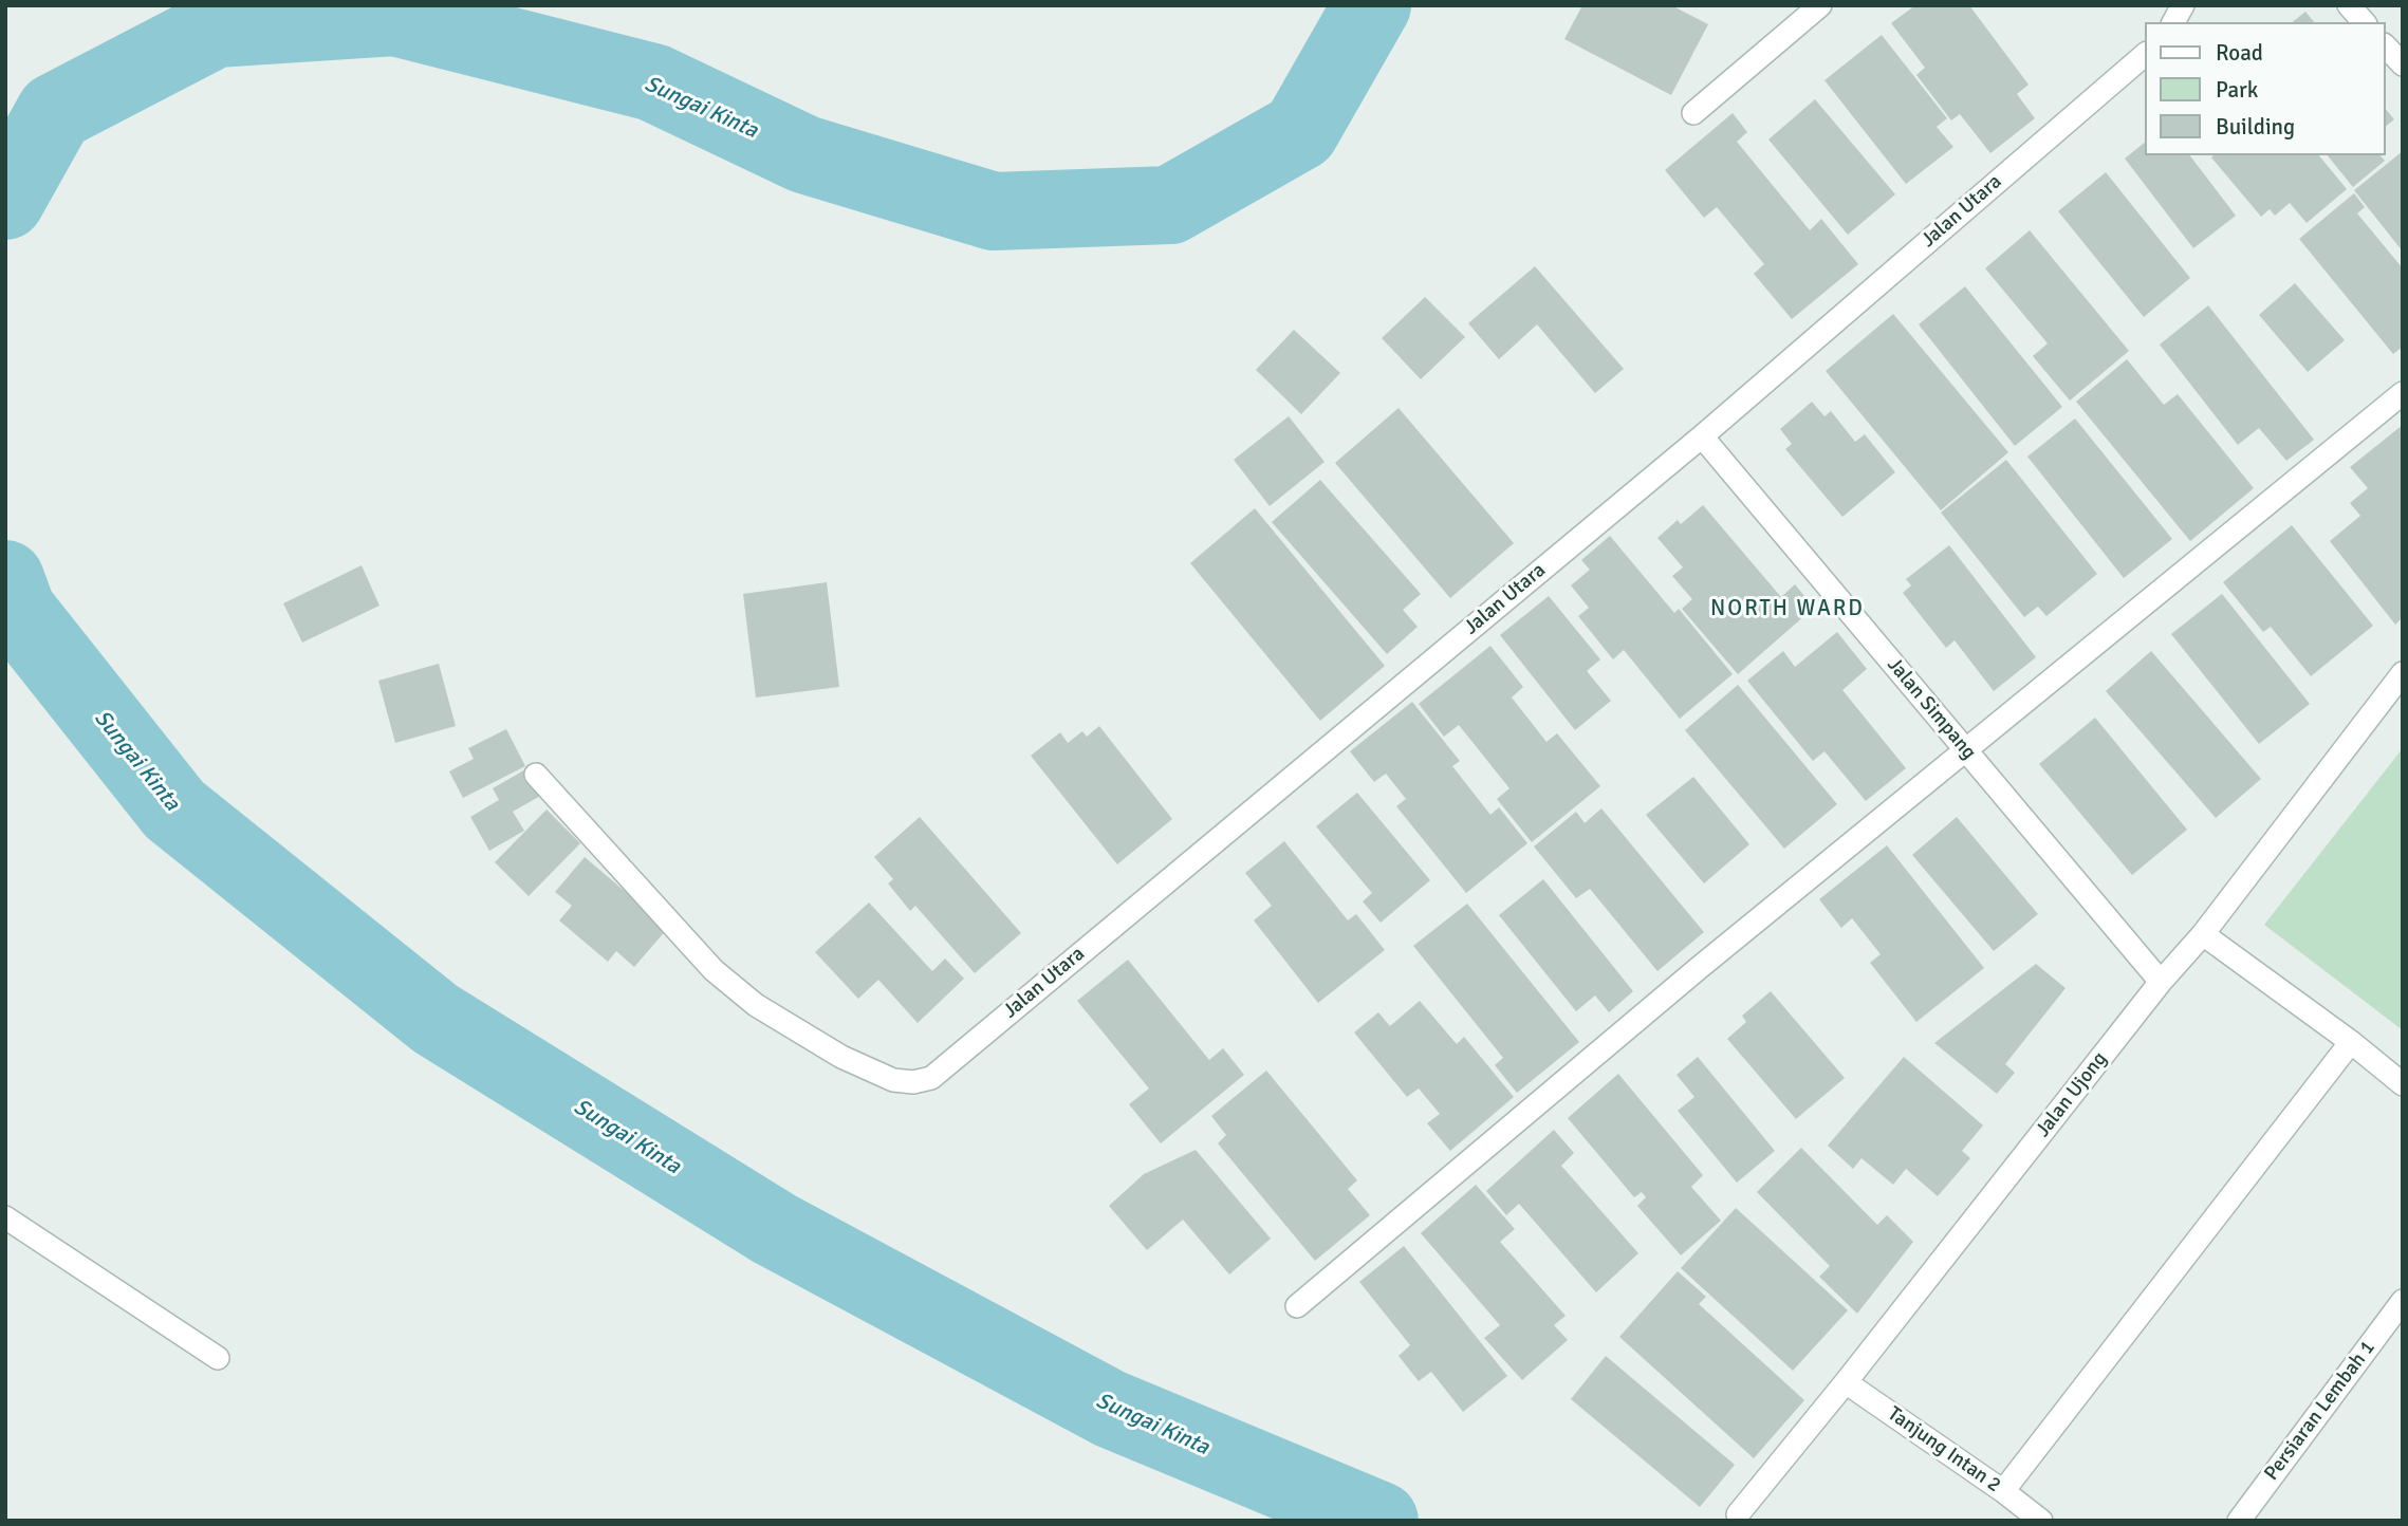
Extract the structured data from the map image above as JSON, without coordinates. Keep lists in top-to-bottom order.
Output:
{
  "streets": {
    "street": [
      "Jalan Utara",
      "Jalan Simpang",
      "Jalan Ujong",
      "Persiaran Lembah 1",
      "Tanjung Intan 2"
    ]
  },
  "crossings": [
    ["Jalan Utara", "Jalan Simpang"],
    ["Jalan Simpang", "Jalan Ujong"],
    ["Jalan Ujong", "Tanjung Intan 2"]
  ],
  "districts": ["NORTH WARD"],
  "water": ["Sungai Kinta"],
  "legend": ["Road", "Park", "Building"]
}
